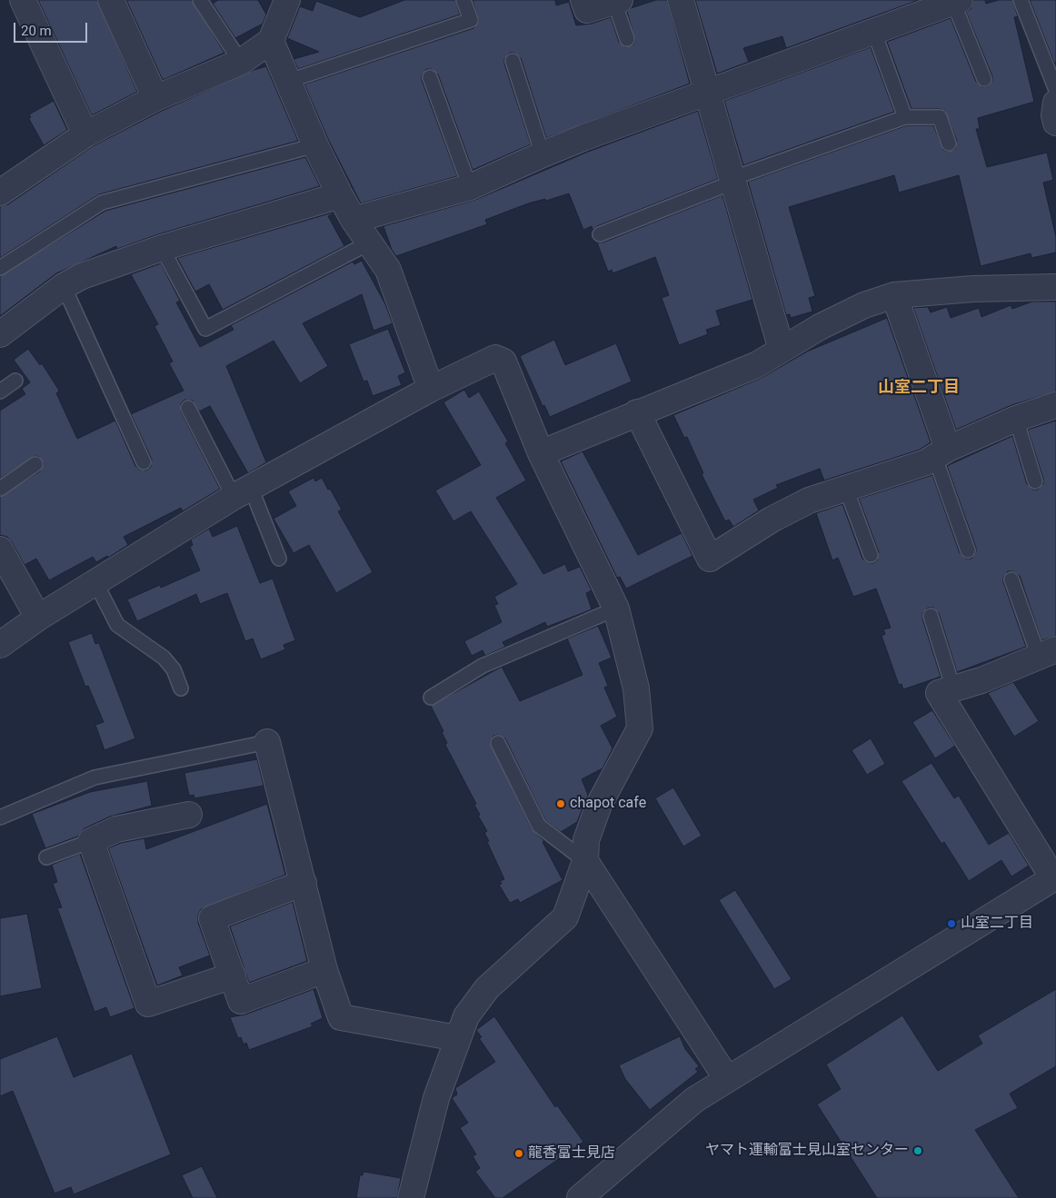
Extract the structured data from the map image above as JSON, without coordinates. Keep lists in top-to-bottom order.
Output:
{
  "districts": ["山室二丁目"],
  "places": [
    "chapot cafe",
    "山室二丁目",
    "ヤマト運輸富士見山室センター",
    "龍香富士見店"
  ],
  "scale_bar": "20 m"
}
